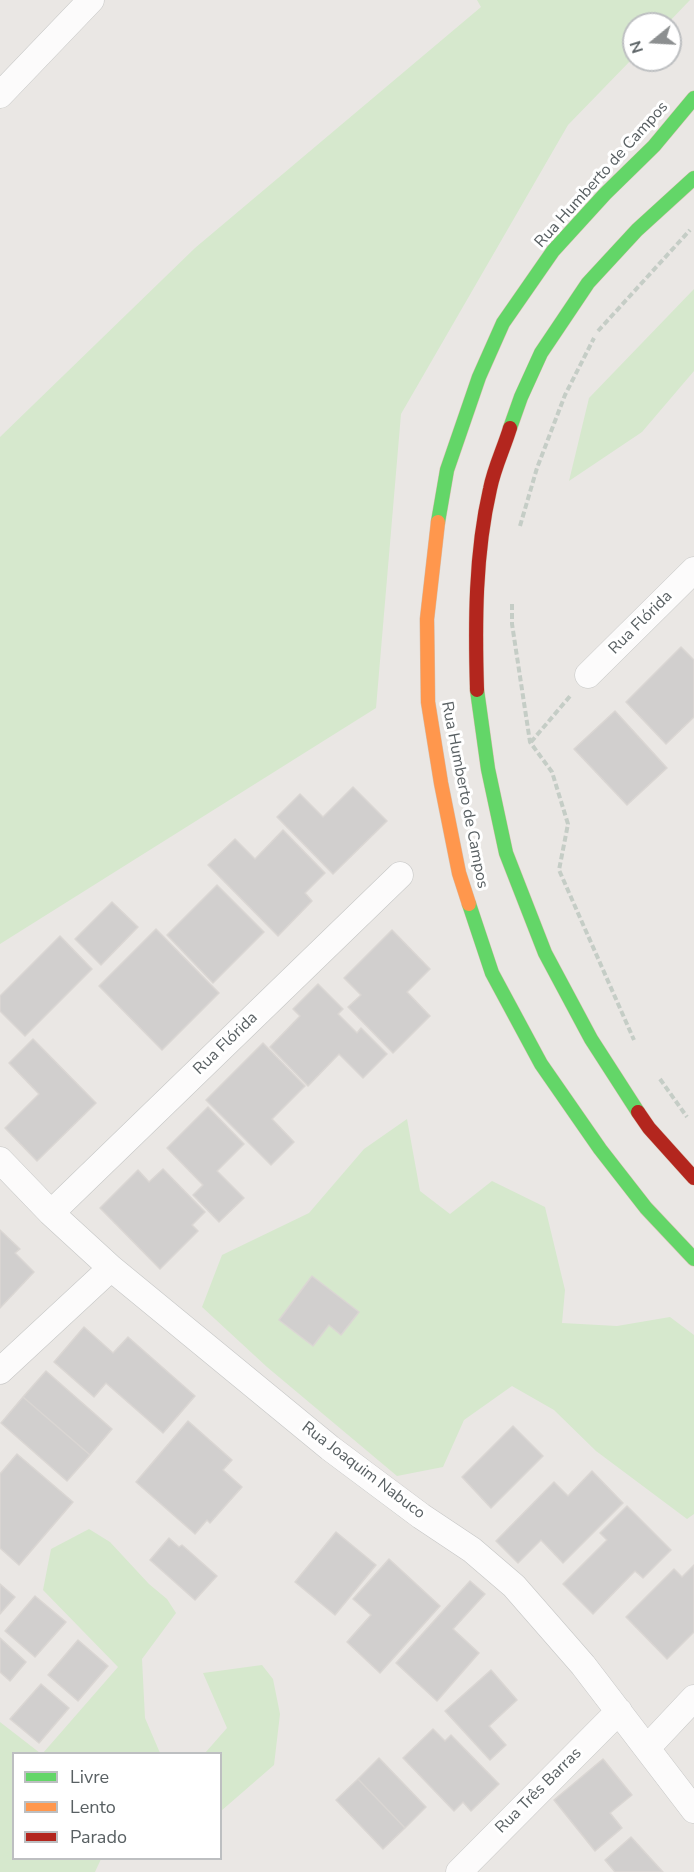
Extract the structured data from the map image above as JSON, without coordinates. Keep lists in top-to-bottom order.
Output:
{
  "streets": {
    "main road": ["Rua Humberto de Campos"],
    "street": ["Rua Flórida", "Rua Joaquim Nabuco", "Rua Três Barras"]
  },
  "crossings": [
    ["Rua Flórida", "Rua Joaquim Nabuco"],
    ["Rua Joaquim Nabuco", "Rua Três Barras"]
  ],
  "legend": ["Livre", "Lento", "Parado"],
  "north": "left"
}
